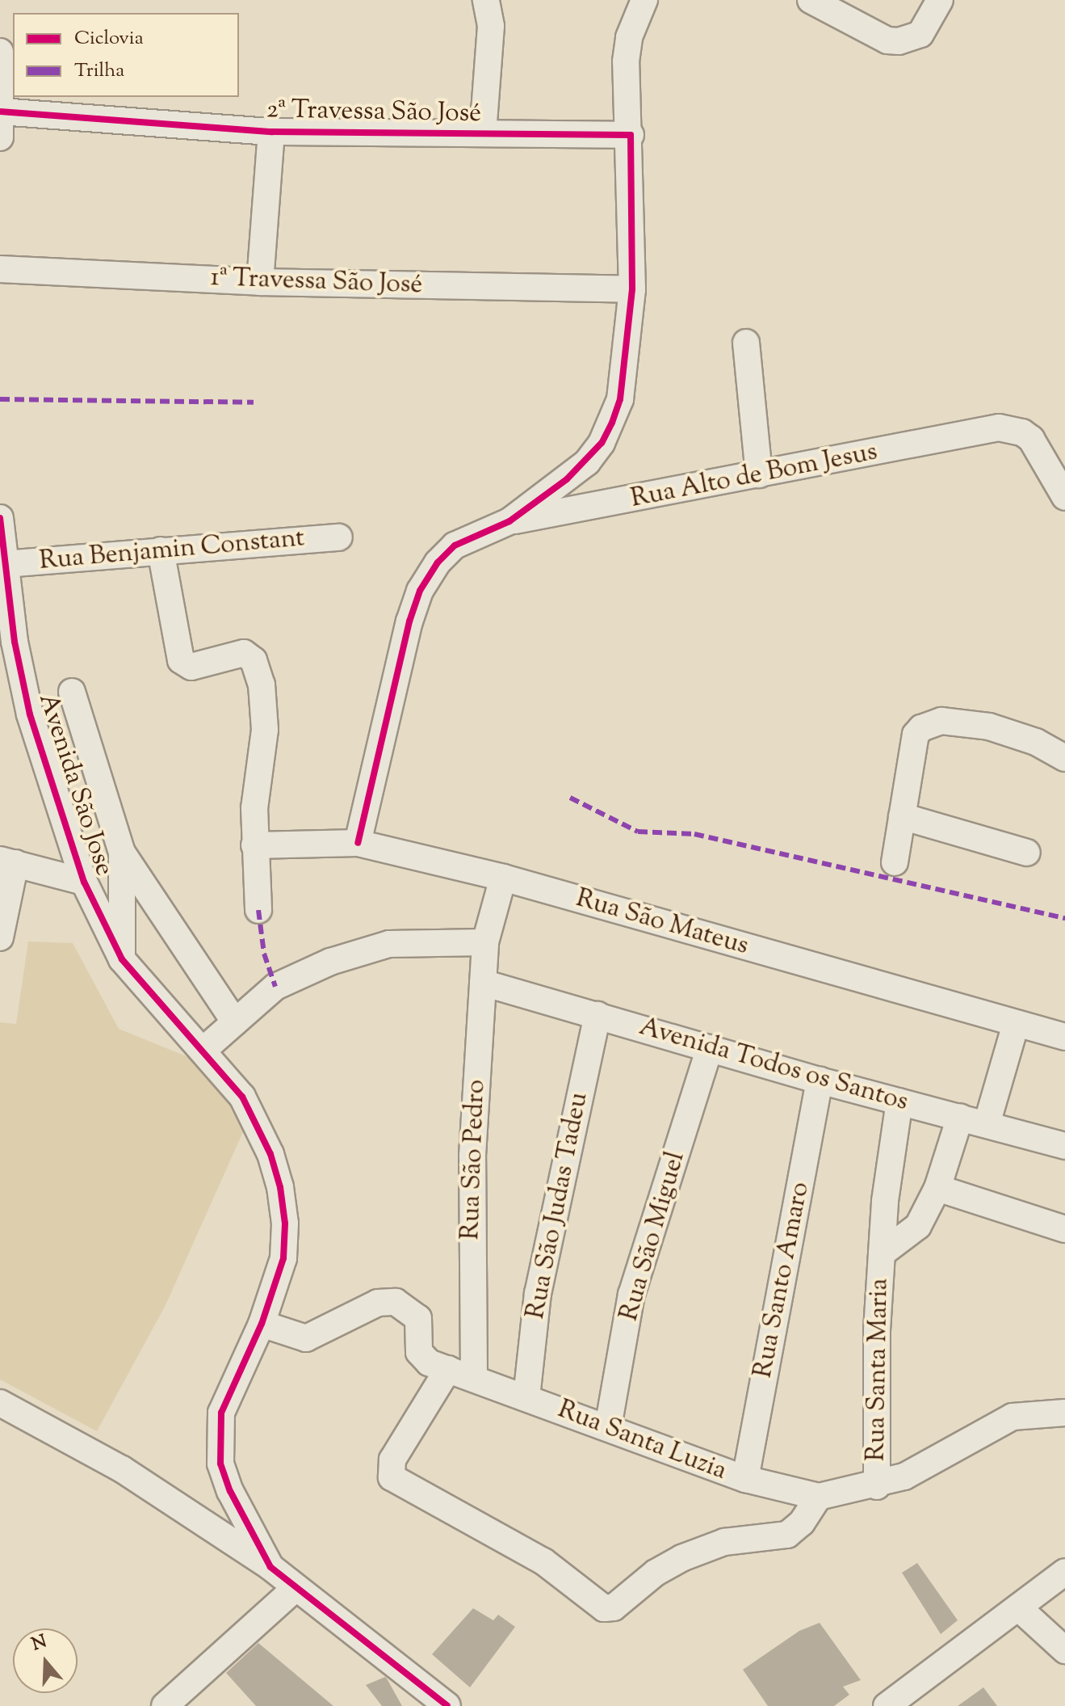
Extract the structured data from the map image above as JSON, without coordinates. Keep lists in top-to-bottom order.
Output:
{
  "streets": {
    "street": [
      "2ª Travessa São José",
      "1ª Travessa São José",
      "Rua Alto de Bom Jesus",
      "Rua Benjamin Constant",
      "Avenida São Jose",
      "Rua São Mateus",
      "Avenida Todos os Santos",
      "Rua São Pedro",
      "Rua São Judas Tadeu",
      "Rua São Miguel",
      "Rua Santo Amaro",
      "Rua Santa Maria",
      "Rua Santa Luzia"
    ]
  },
  "crossings": [
    ["Rua Benjamin Constant", "Avenida São Jose"],
    ["Avenida São Jose", "Rua Santa Luzia"],
    ["Rua São Mateus", "Rua São Pedro"],
    ["Avenida Todos os Santos", "Rua São Pedro"],
    ["Avenida Todos os Santos", "Rua São Judas Tadeu"],
    ["Avenida Todos os Santos", "Rua São Miguel"],
    ["Avenida Todos os Santos", "Rua Santo Amaro"],
    ["Avenida Todos os Santos", "Rua Santa Maria"],
    ["Rua São Pedro", "Rua Santa Luzia"],
    ["Rua São Judas Tadeu", "Rua Santa Luzia"],
    ["Rua São Miguel", "Rua Santa Luzia"],
    ["Rua Santo Amaro", "Rua Santa Luzia"],
    ["Rua Santa Maria", "Rua Santa Luzia"]
  ],
  "legend": ["Ciclovia", "Trilha"],
  "north": "top"
}
